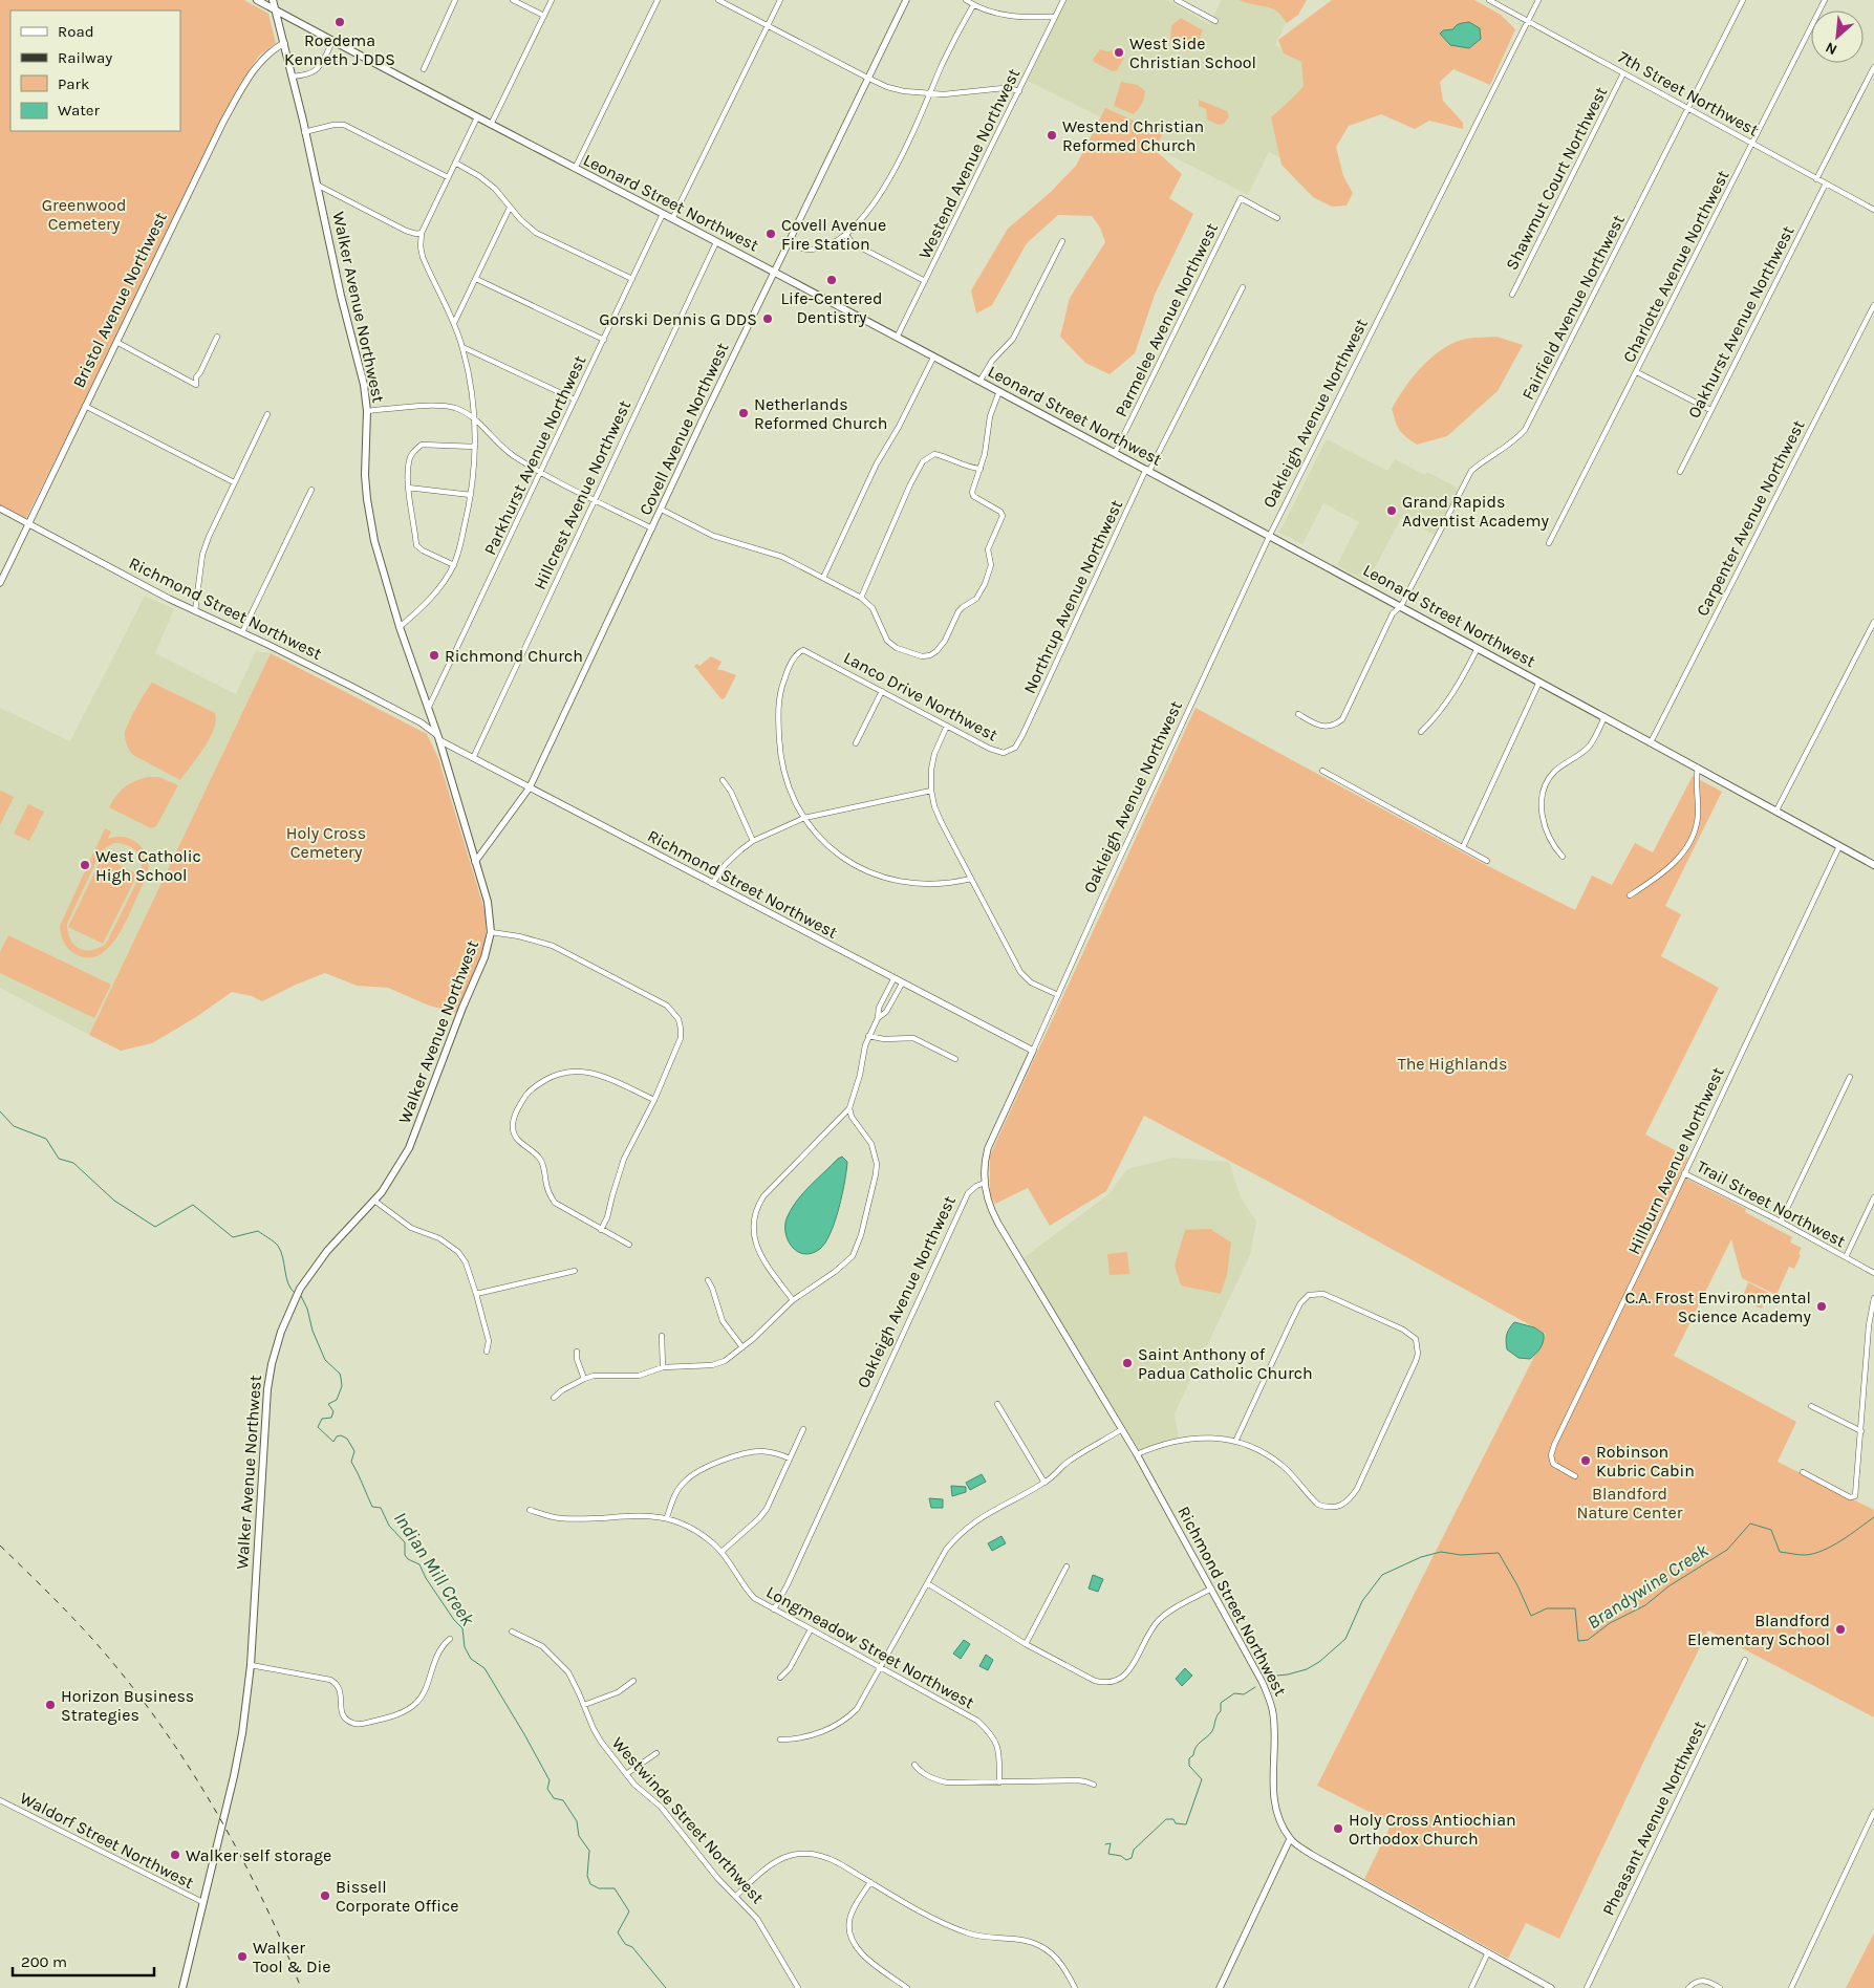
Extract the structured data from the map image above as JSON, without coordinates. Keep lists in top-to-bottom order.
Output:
{
  "streets": {
    "main road": ["Leonard Street Northwest", "Walker Avenue Northwest"],
    "street": [
      "7th Street Northwest",
      "Westend Avenue Northwest",
      "Shawmut Court Northwest",
      "Charlotte Avenue Northwest",
      "Bristol Avenue Northwest",
      "Fairfield Avenue Northwest",
      "Parmelee Avenue Northwest",
      "Oakhurst Avenue Northwest",
      "Oakleigh Avenue Northwest",
      "Covell Avenue Northwest",
      "Parkhurst Avenue Northwest",
      "Hillcrest Avenue Northwest",
      "Carpenter Avenue Northwest",
      "Northrup Avenue Northwest",
      "Richmond Street Northwest",
      "Lanco Drive Northwest",
      "Hillburn Avenue Northwest",
      "Trail Street Northwest",
      "Longmeadow Street Northwest",
      "Pheasant Avenue Northwest",
      "Westwinde Street Northwest",
      "Waldorf Street Northwest"
    ]
  },
  "crossings": [
    ["7th Street Northwest", "Shawmut Court Northwest"],
    ["7th Street Northwest", "Charlotte Avenue Northwest"],
    ["7th Street Northwest", "Fairfield Avenue Northwest"],
    ["7th Street Northwest", "Oakhurst Avenue Northwest"],
    ["7th Street Northwest", "Oakleigh Avenue Northwest"],
    ["Westend Avenue Northwest", "Leonard Street Northwest"],
    ["Leonard Street Northwest", "Walker Avenue Northwest"],
    ["Leonard Street Northwest", "Fairfield Avenue Northwest"],
    ["Leonard Street Northwest", "Parmelee Avenue Northwest"],
    ["Leonard Street Northwest", "Oakleigh Avenue Northwest"],
    ["Leonard Street Northwest", "Covell Avenue Northwest"],
    ["Leonard Street Northwest", "Parkhurst Avenue Northwest"],
    ["Leonard Street Northwest", "Hillcrest Avenue Northwest"],
    ["Leonard Street Northwest", "Carpenter Avenue Northwest"],
    ["Leonard Street Northwest", "Northrup Avenue Northwest"],
    ["Leonard Street Northwest", "Hillburn Avenue Northwest"],
    ["Bristol Avenue Northwest", "Walker Avenue Northwest"],
    ["Bristol Avenue Northwest", "Richmond Street Northwest"],
    ["Walker Avenue Northwest", "Covell Avenue Northwest"],
    ["Walker Avenue Northwest", "Parkhurst Avenue Northwest"],
    ["Walker Avenue Northwest", "Richmond Street Northwest"],
    ["Walker Avenue Northwest", "Waldorf Street Northwest"],
    ["Oakleigh Avenue Northwest", "Richmond Street Northwest"],
    ["Oakleigh Avenue Northwest", "Longmeadow Street Northwest"],
    ["Covell Avenue Northwest", "Richmond Street Northwest"],
    ["Hillcrest Avenue Northwest", "Richmond Street Northwest"],
    ["Northrup Avenue Northwest", "Lanco Drive Northwest"],
    ["Hillburn Avenue Northwest", "Trail Street Northwest"]
  ],
  "water": ["Indian Mill Creek", "Brandywine Creek"],
  "parks": [
    "Greenwood Cemetery",
    "Holy Cross Cemetery",
    "The Highlands",
    "Blandford Nature Center"
  ],
  "places": [
    "Roedema Kenneth J DDS",
    "West Side Christian School",
    "Westend Christian Reformed Church",
    "Covell Avenue Fire Station",
    "Life-Centered Dentistry",
    "Gorski Dennis G DDS",
    "Netherlands Reformed Church",
    "Grand Rapids Adventist Academy",
    "Richmond Church",
    "West Catholic High School",
    "C.A. Frost Environmental Science Academy",
    "Saint Anthony of Padua Catholic Church",
    "Robinson Kubric Cabin",
    "Blandford Elementary School",
    "Horizon Business Strategies",
    "Holy Cross Antiochian Orthodox Church",
    "Walker self storage",
    "Bissell Corporate Office",
    "Walker Tool & Die"
  ],
  "legend": [
    "Road",
    "Railway",
    "Park",
    "Water"
  ],
  "scale_bar": "200 m",
  "north": "bottom left"
}
